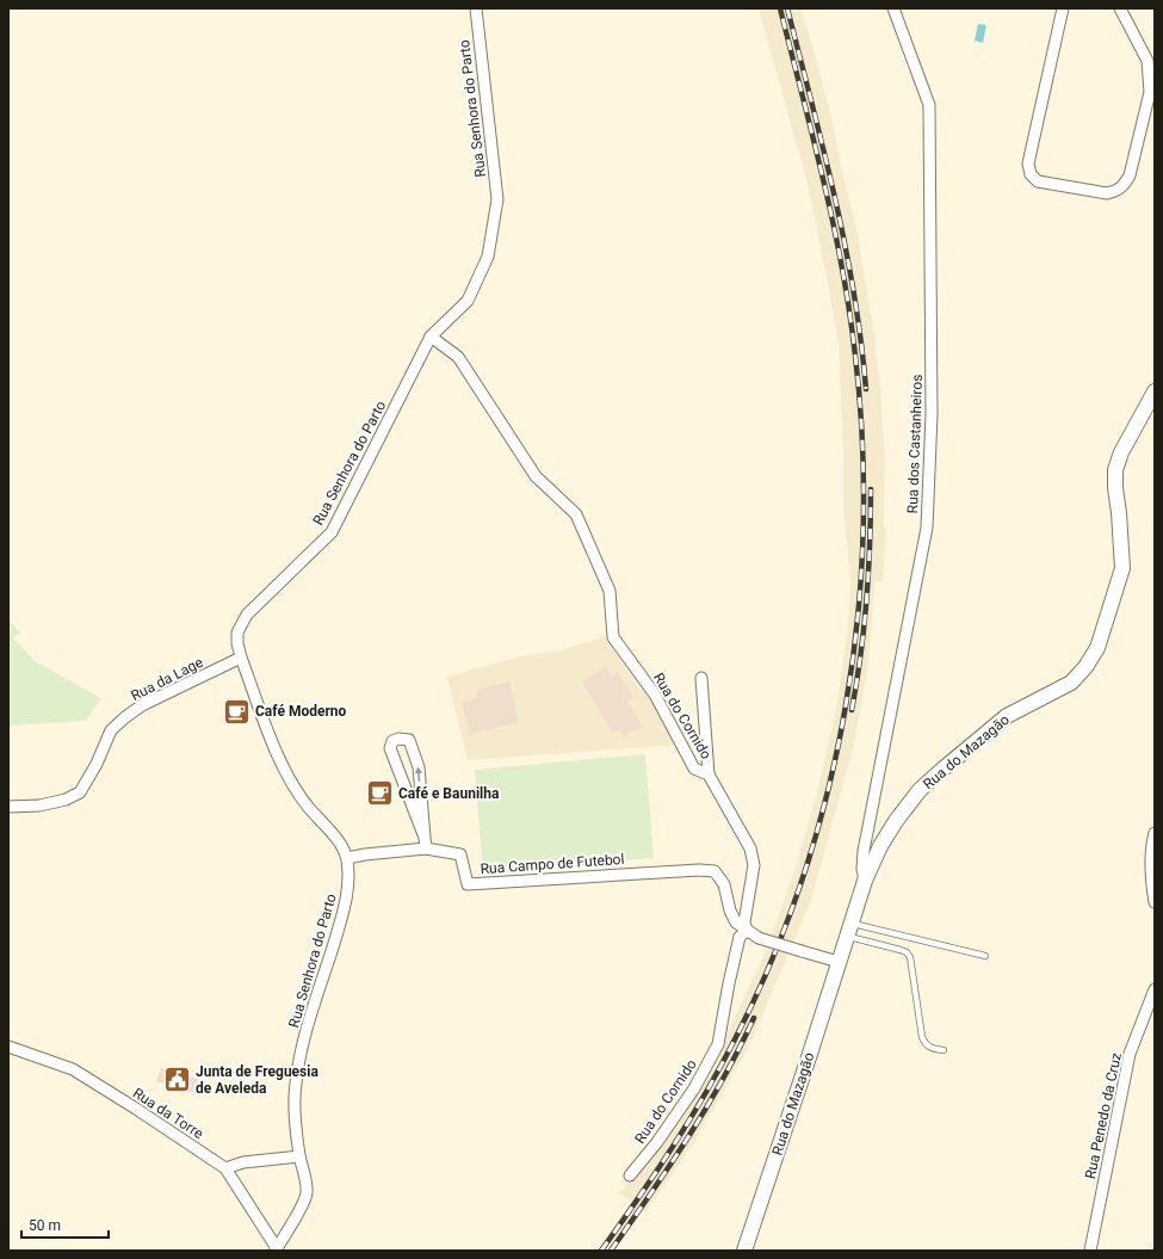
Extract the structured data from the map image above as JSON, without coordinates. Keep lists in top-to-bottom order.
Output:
{
  "streets": {
    "street": [
      "Rua Senhora do Parto",
      "Rua dos Castanheiros",
      "Rua da Lage",
      "Rua do Cornido",
      "Rua do Mazagão",
      "Rua Campo de Futebol",
      "Rua da Torre",
      "Rua Penedo da Cruz"
    ]
  },
  "crossings": [
    ["Rua Senhora do Parto", "Rua da Lage"],
    ["Rua Senhora do Parto", "Rua do Cornido"],
    ["Rua Senhora do Parto", "Rua Campo de Futebol"],
    ["Rua Senhora do Parto", "Rua da Torre"],
    ["Rua dos Castanheiros", "Rua do Mazagão"],
    ["Rua do Cornido", "Rua Campo de Futebol"]
  ],
  "places": {
    "cafe": ["Café Moderno", "Café e Baunilha"],
    "public building": ["Junta de Freguesia de Aveleda"]
  },
  "scale_bar": "50 m"
}
